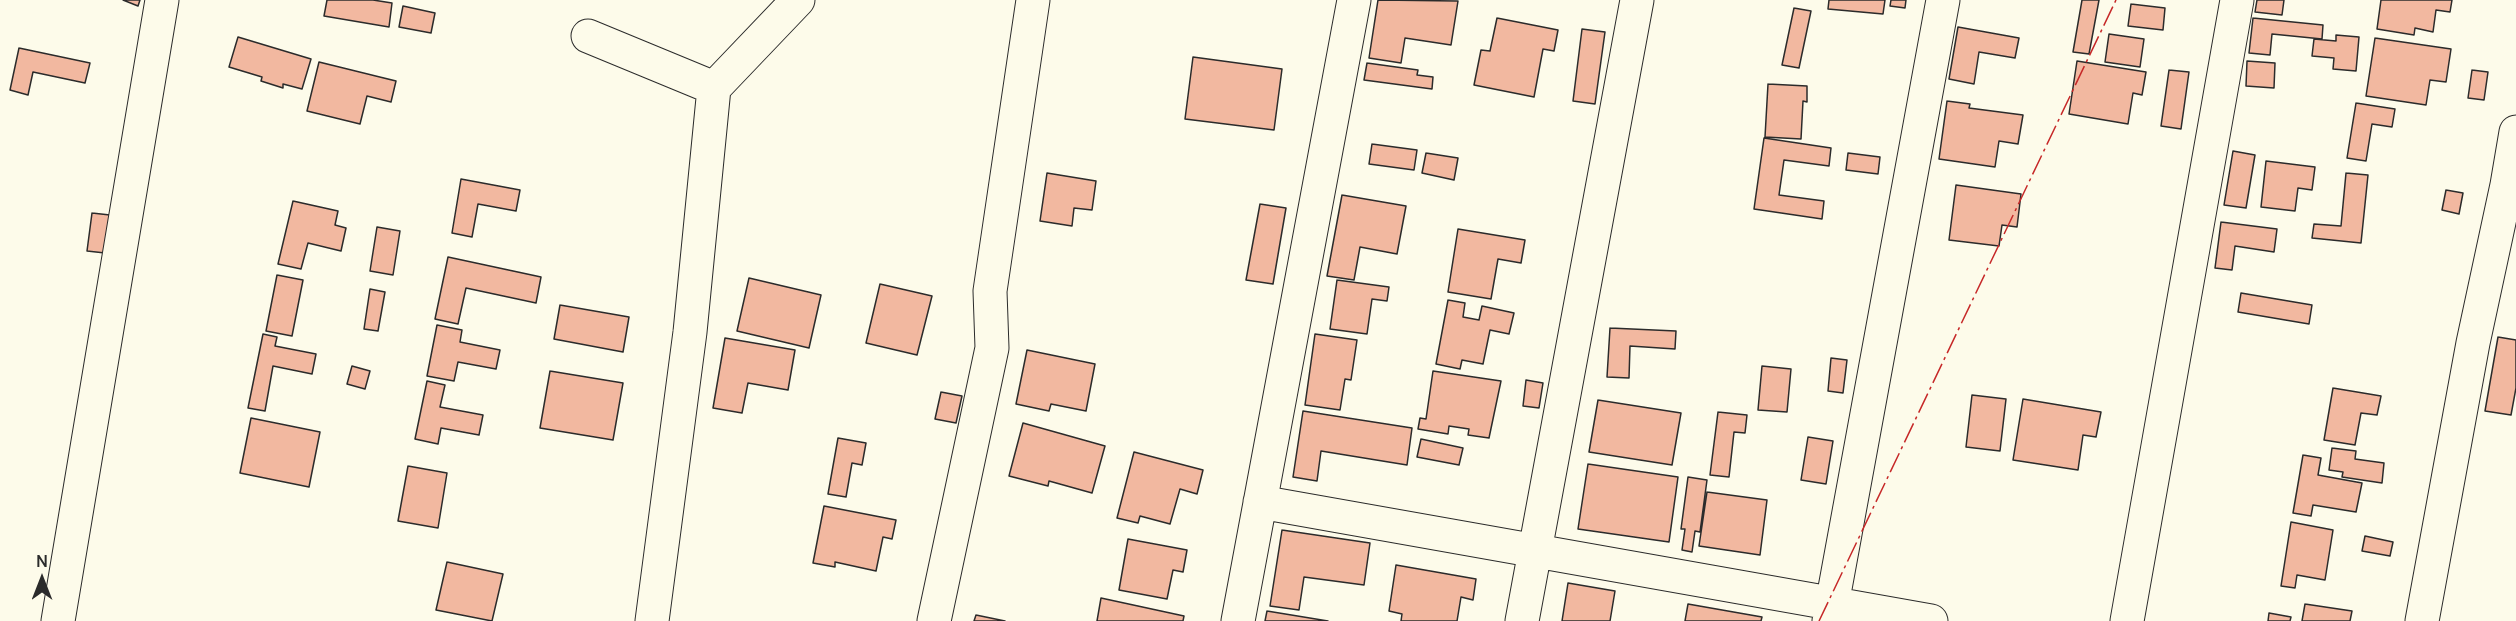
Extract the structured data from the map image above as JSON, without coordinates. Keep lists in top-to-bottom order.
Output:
{
  "north": "top"
}
